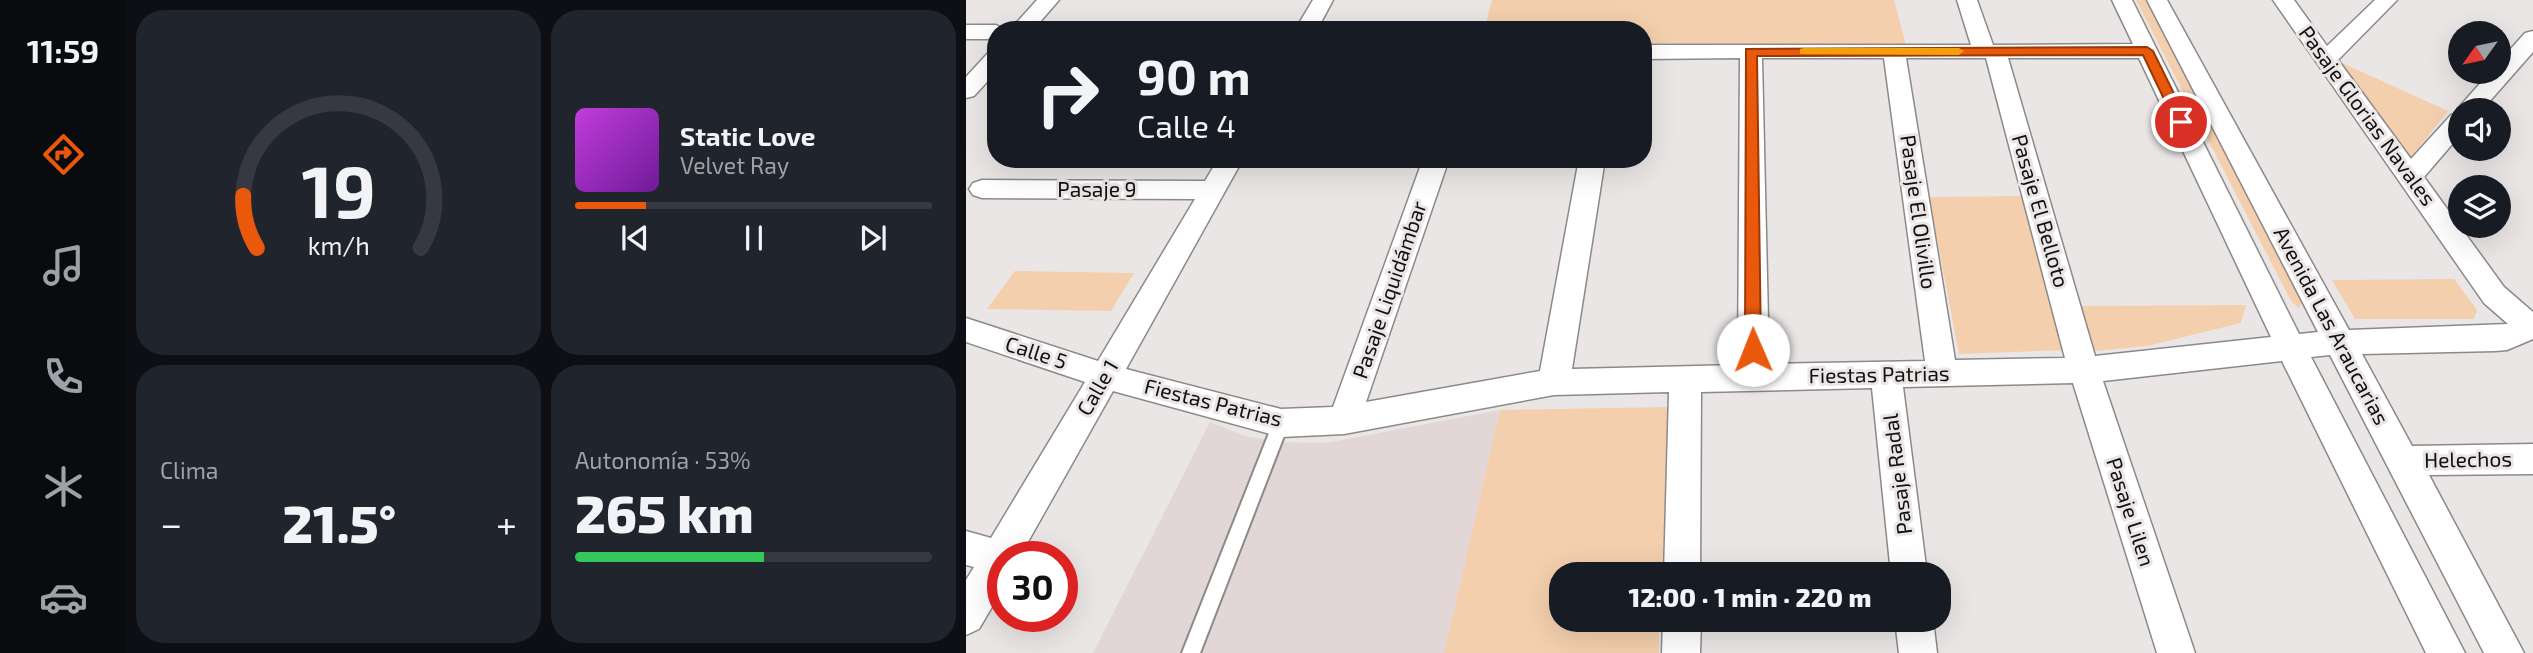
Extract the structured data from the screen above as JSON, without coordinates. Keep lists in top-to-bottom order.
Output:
{
  "streets": {
    "street": [
      "Pasaje Glorias Navales",
      "Pasaje 9",
      "Pasaje El Belloto",
      "Pasaje El Olivillo",
      "Pasaje Liquidámbar",
      "Avenida Las Araucarias",
      "Calle 5",
      "Fiestas Patrias",
      "Calle 1",
      "Helechos",
      "Pasaje Radal",
      "Pasaje Lilen"
    ]
  },
  "crossings": [
    ["Pasaje Glorias Navales", "Fiestas Patrias"],
    ["Pasaje 9", "Calle 1"],
    ["Pasaje El Belloto", "Fiestas Patrias"],
    ["Pasaje El Belloto", "Pasaje Lilen"],
    ["Pasaje El Olivillo", "Fiestas Patrias"],
    ["Pasaje Liquidámbar", "Fiestas Patrias"],
    ["Avenida Las Araucarias", "Fiestas Patrias"],
    ["Avenida Las Araucarias", "Helechos"],
    ["Calle 5", "Fiestas Patrias"],
    ["Calle 5", "Calle 1"],
    ["Fiestas Patrias", "Calle 1"],
    ["Fiestas Patrias", "Pasaje Radal"],
    ["Fiestas Patrias", "Pasaje Lilen"]
  ],
  "north": "bottom left",
  "page": {
    "tabs": "11:59",
    "turn": ["90 m", "Calle 4"],
    "song": ["Static Love", "Velvet Ray"],
    "tile": [
      "Clima",
      ["Autonomía · 53%", "265 km"]
    ],
    "heat": ["−", "21.5°", "+"],
    "limit": "30",
    "trip": "12:00 · 1 min · 220 m",
    "gauge": ["19", "km/h"]
  }
}
